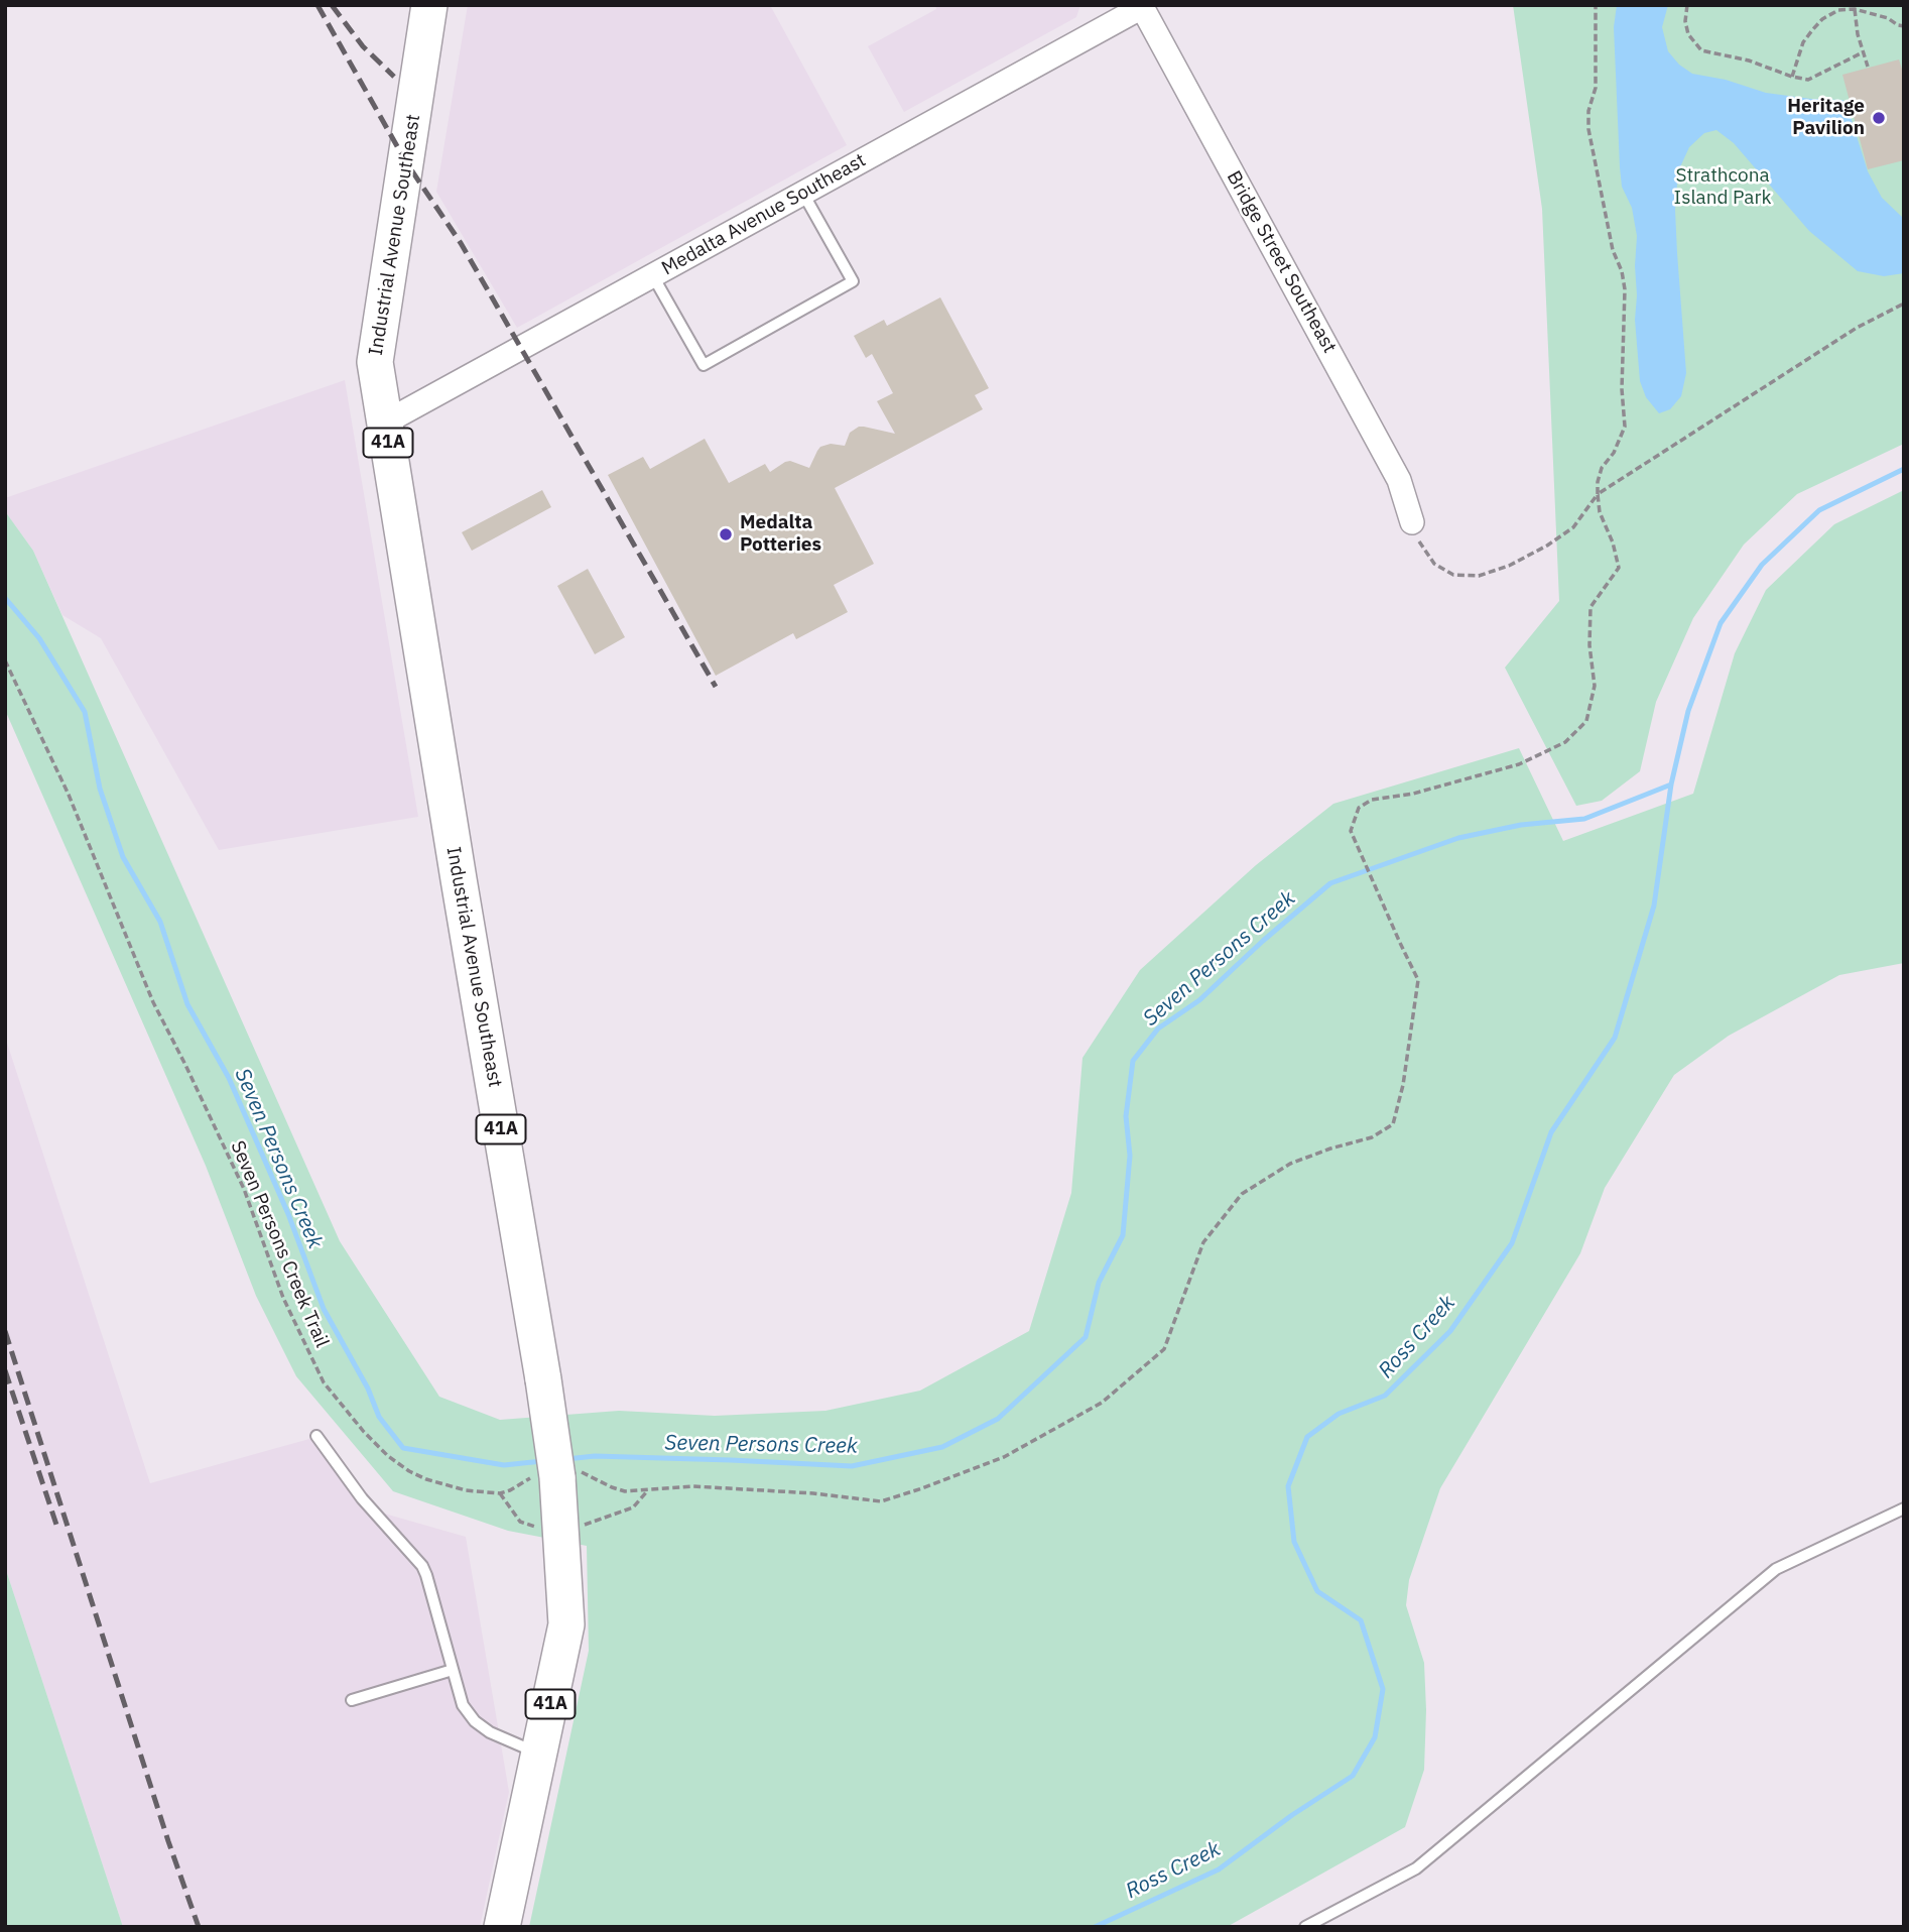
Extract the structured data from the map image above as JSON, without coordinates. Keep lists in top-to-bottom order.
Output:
{
  "streets": {
    "main road": ["Industrial Avenue Southeast", "41A"],
    "street": ["Medalta Avenue Southeast", "Bridge Street Southeast"],
    "path": ["Seven Persons Creek Trail"]
  },
  "crossings": [
    ["Medalta Avenue Southeast", "Industrial Avenue Southeast"],
    ["Medalta Avenue Southeast", "Bridge Street Southeast"],
    ["Industrial Avenue Southeast", "Seven Persons Creek Trail"]
  ],
  "water": ["Seven Persons Creek", "Ross Creek"],
  "parks": ["Strathcona Island Park"],
  "places": ["Heritage Pavilion", "Medalta Potteries"]
}
